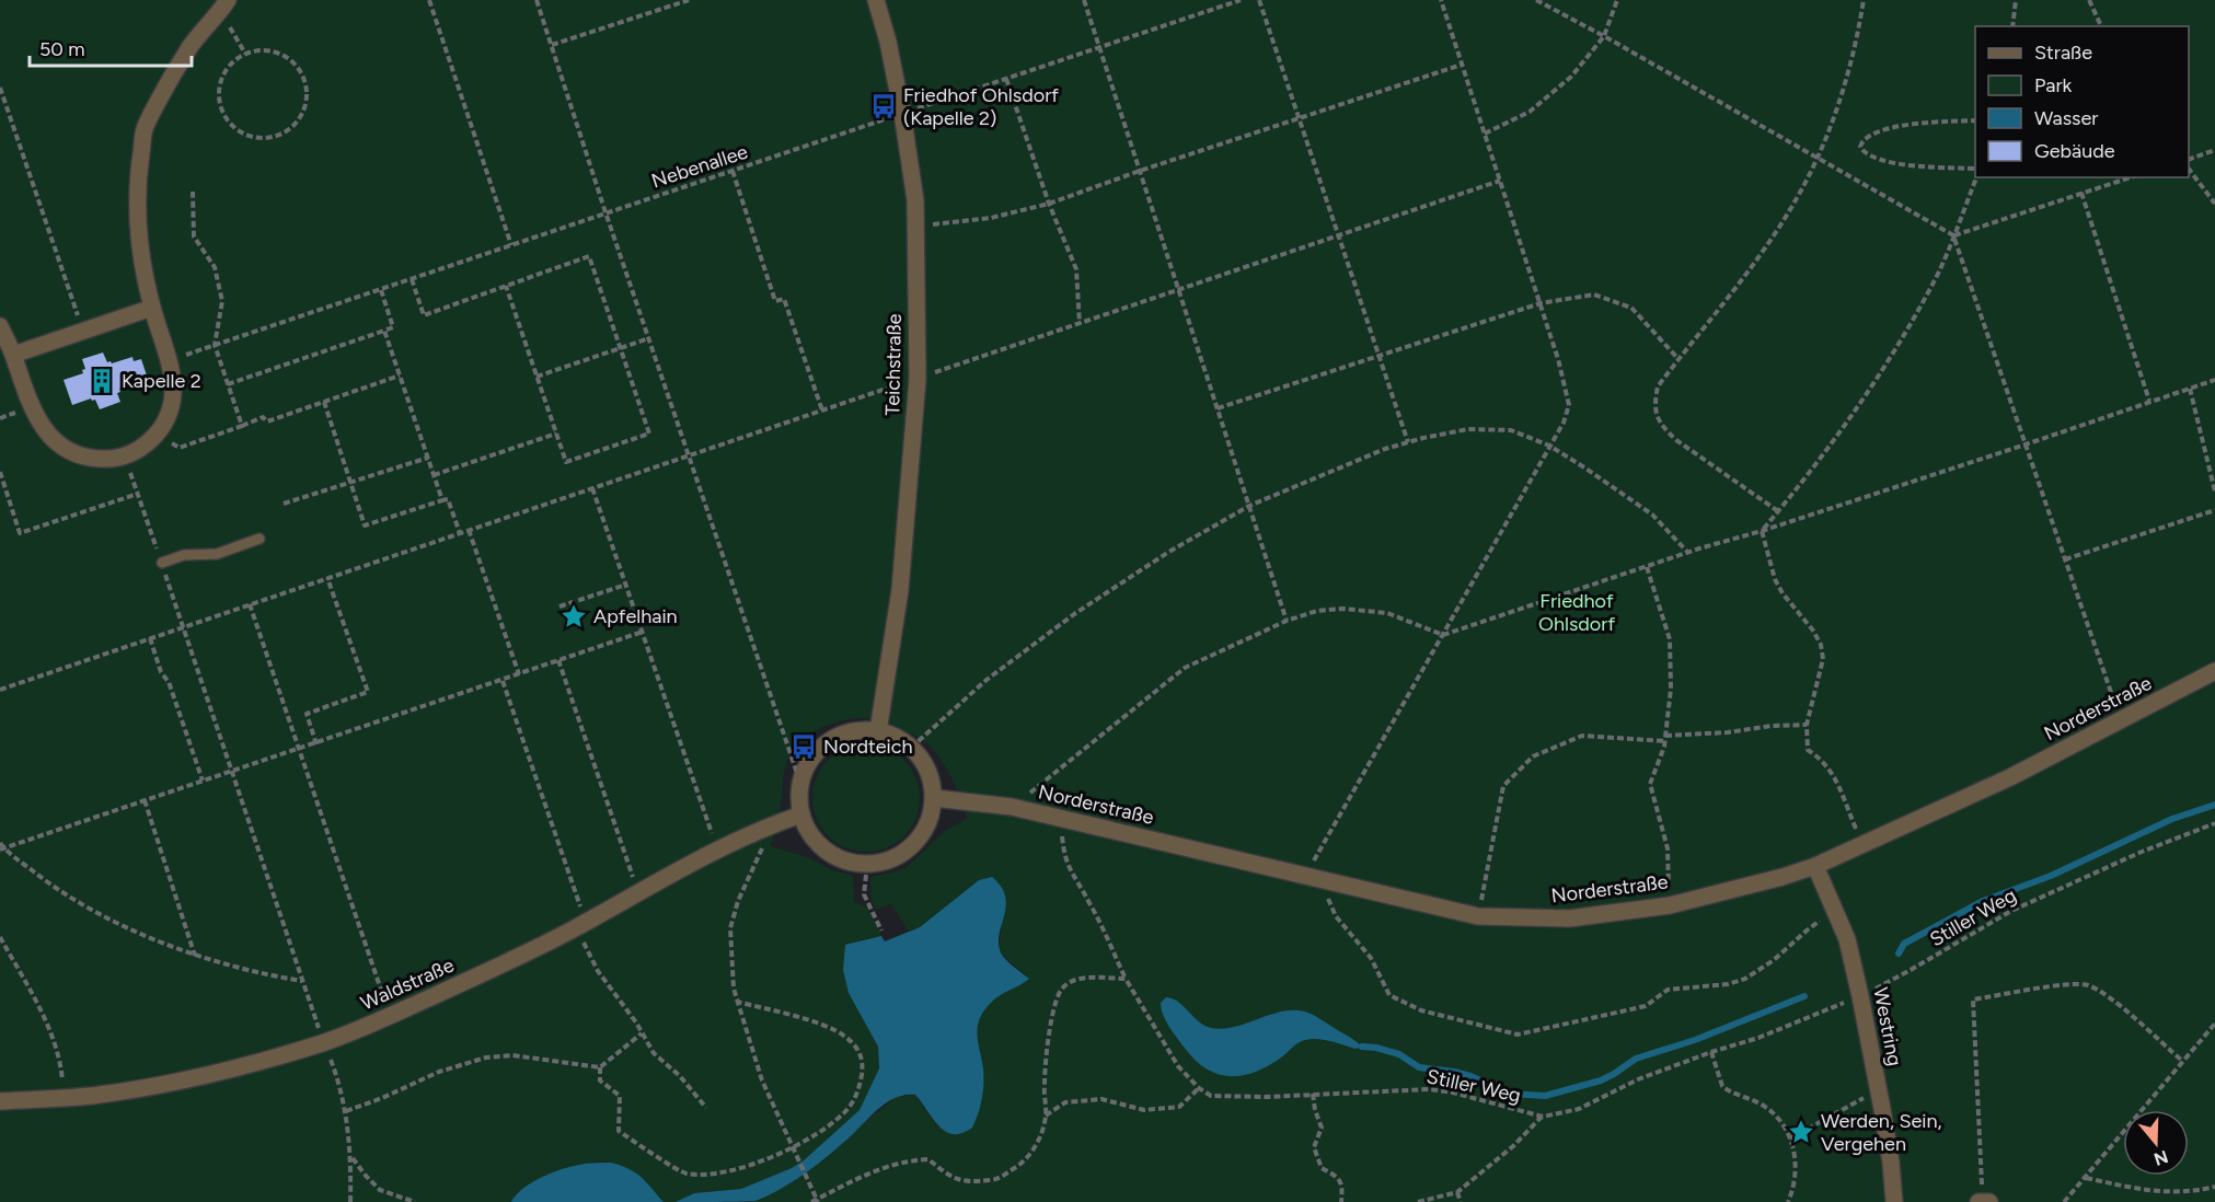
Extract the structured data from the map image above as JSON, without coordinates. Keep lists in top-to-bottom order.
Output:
{
  "streets": {
    "street": [
      "Teichstraße",
      "Norderstraße",
      "Waldstraße",
      "Westring"
    ],
    "path": ["Nebenallee", "Stiller Weg"]
  },
  "crossings": [
    ["Nebenallee", "Teichstraße"],
    ["Teichstraße", "Norderstraße"],
    ["Teichstraße", "Waldstraße"],
    ["Norderstraße", "Waldstraße"],
    ["Norderstraße", "Westring"],
    ["Stiller Weg", "Westring"]
  ],
  "parks": ["Friedhof Ohlsdorf"],
  "places": {
    "bus stop": ["Friedhof Ohlsdorf (Kapelle 2)", "Nordteich"],
    "building": ["Kapelle 2"],
    "place": ["Apfelhain", "Werden, Sein, Vergehen"]
  },
  "legend": [
    "Straße",
    "Park",
    "Wasser",
    "Gebäude"
  ],
  "scale_bar": "50 m",
  "north": "bottom"
}
